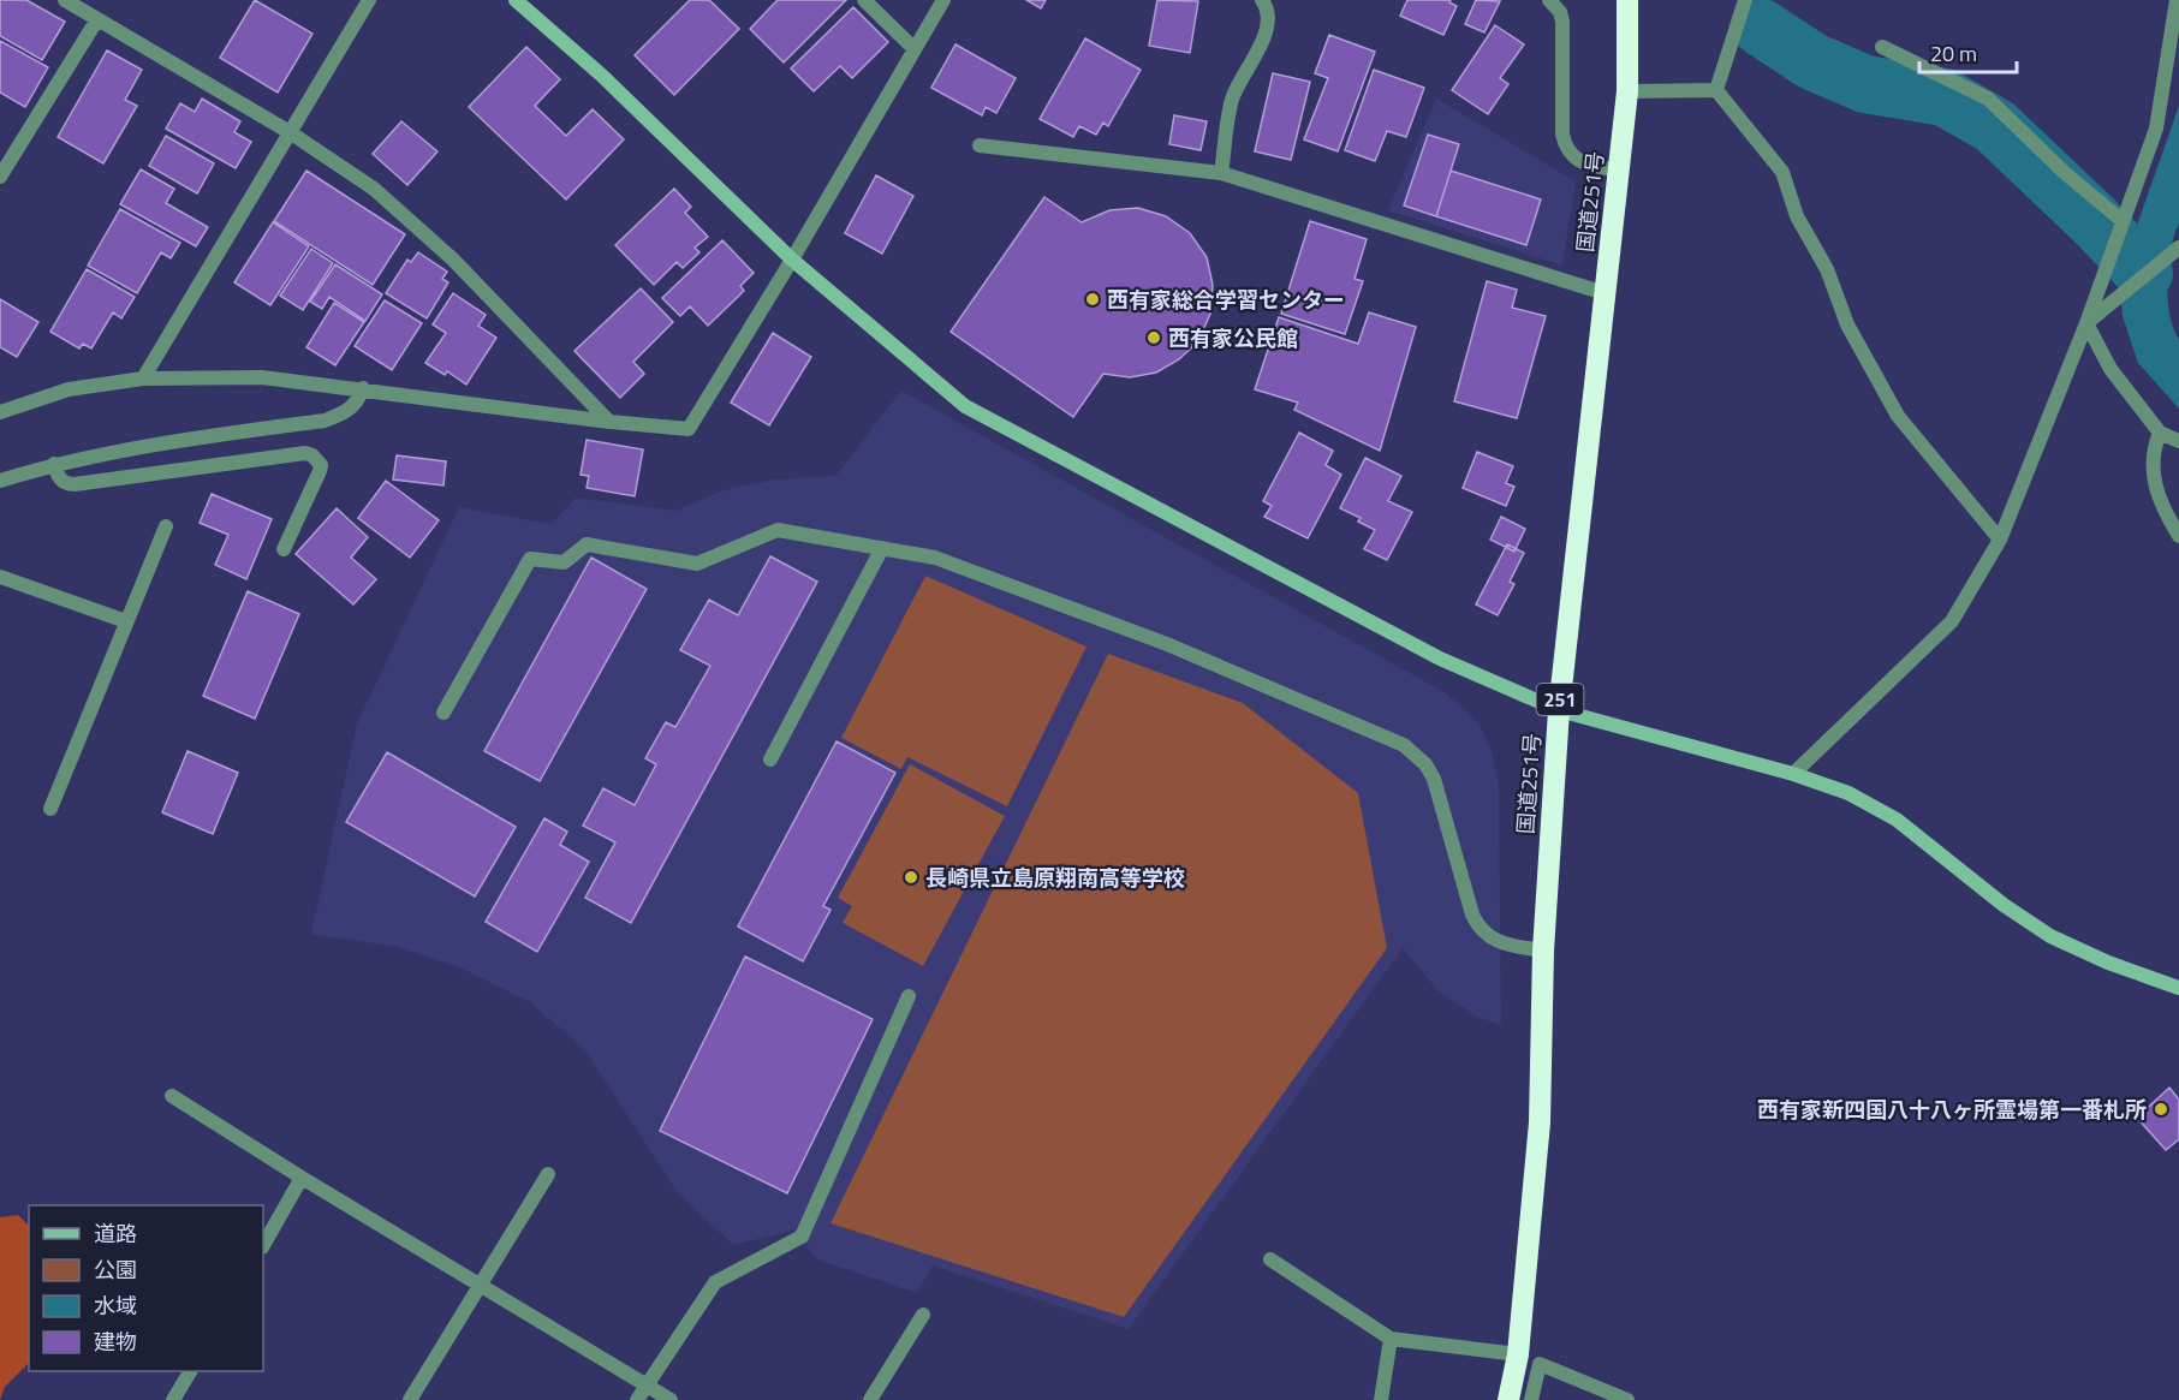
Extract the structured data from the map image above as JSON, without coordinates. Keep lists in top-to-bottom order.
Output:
{
  "streets": {
    "highway": ["国道251号", "251"]
  },
  "places": [
    "西有家総合学習センター",
    "西有家公民館",
    "長崎県立島原翔南高等学校",
    "西有家新四国八十八ヶ所霊場第一番札所"
  ],
  "legend": [
    "道路",
    "公園",
    "水域",
    "建物"
  ],
  "scale_bar": "20 m"
}
